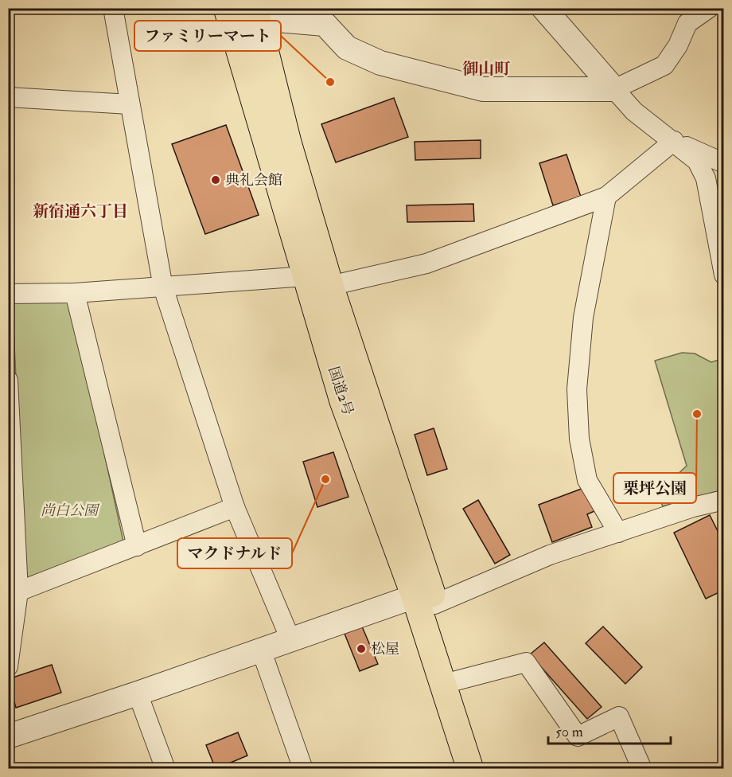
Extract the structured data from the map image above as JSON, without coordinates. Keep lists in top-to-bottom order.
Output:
{
  "streets": {
    "highway": ["国道2号"]
  },
  "districts": ["御山町", "新宿通六丁目"],
  "parks": ["尚白公園"],
  "places": [
    "ファミリーマート",
    "典礼会館",
    "栗坪公園",
    "マクドナルド",
    "松屋"
  ],
  "scale_bar": "50 m"
}
